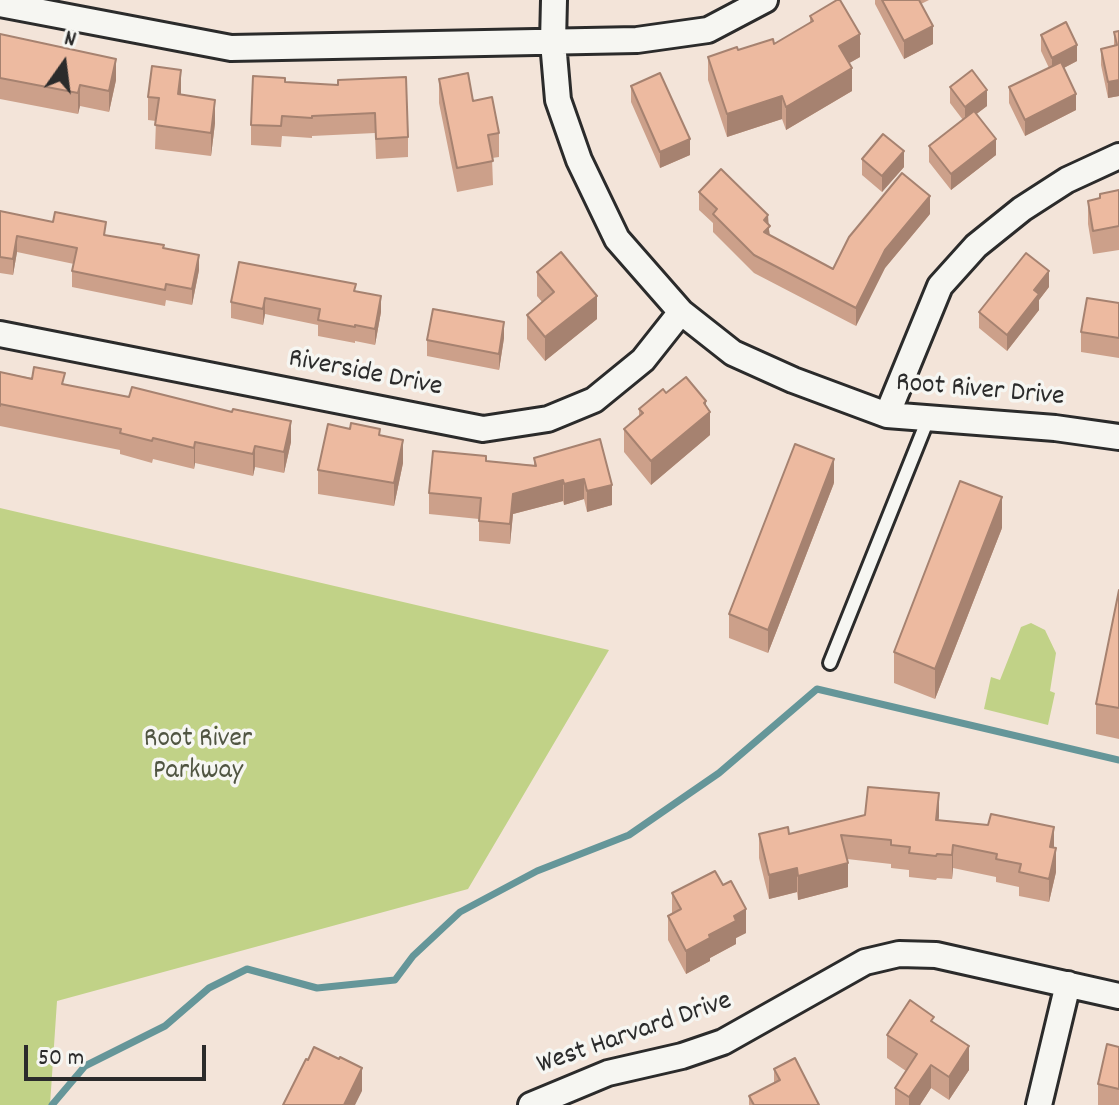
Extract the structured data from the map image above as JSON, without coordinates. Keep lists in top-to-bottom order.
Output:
{
  "streets": {
    "street": ["Riverside Drive", "Root River Drive", "West Harvard Drive"]
  },
  "crossings": [
    ["Riverside Drive", "Root River Drive"]
  ],
  "parks": ["Root River Parkway"],
  "scale_bar": "50 m",
  "north": "top"
}
